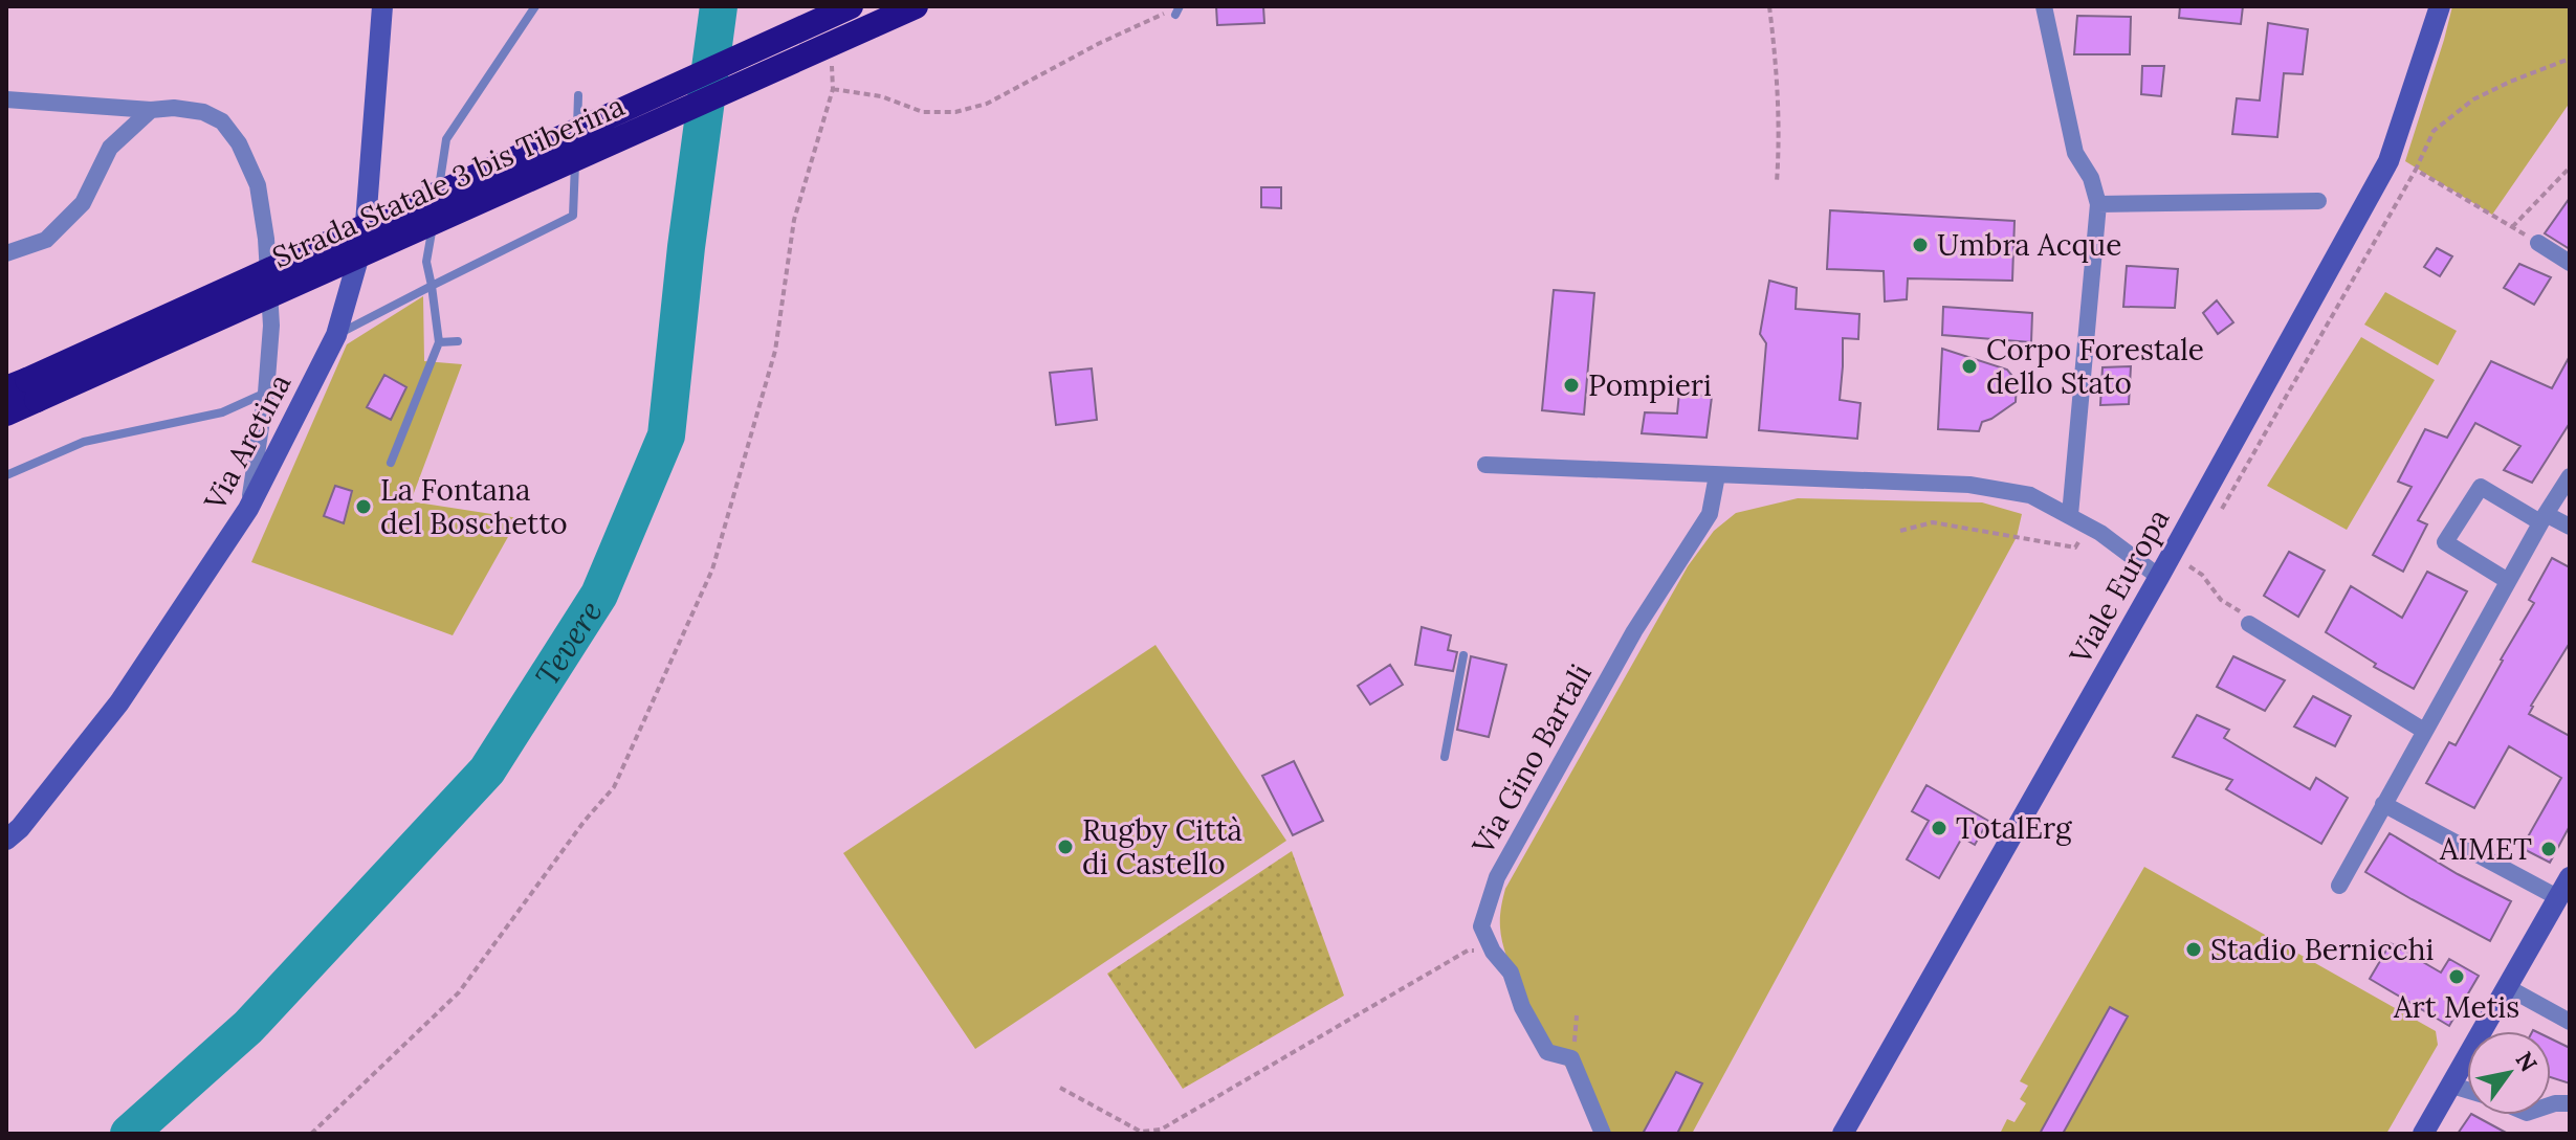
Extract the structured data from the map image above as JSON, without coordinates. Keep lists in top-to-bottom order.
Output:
{
  "streets": {
    "highway": ["Strada Statale 3 bis Tiberina"],
    "main road": ["Via Aretina", "Viale Europa"],
    "street": ["Via Gino Bartali"]
  },
  "water": ["Tevere"],
  "places": [
    "Umbra Acque",
    "Corpo Forestale dello Stato",
    "Pompieri",
    "La Fontana del Boschetto",
    "TotalErg",
    "Rugby Città di Castello",
    "AIMET",
    "Stadio Bernicchi",
    "Art Metis"
  ],
  "north": "top right"
}
